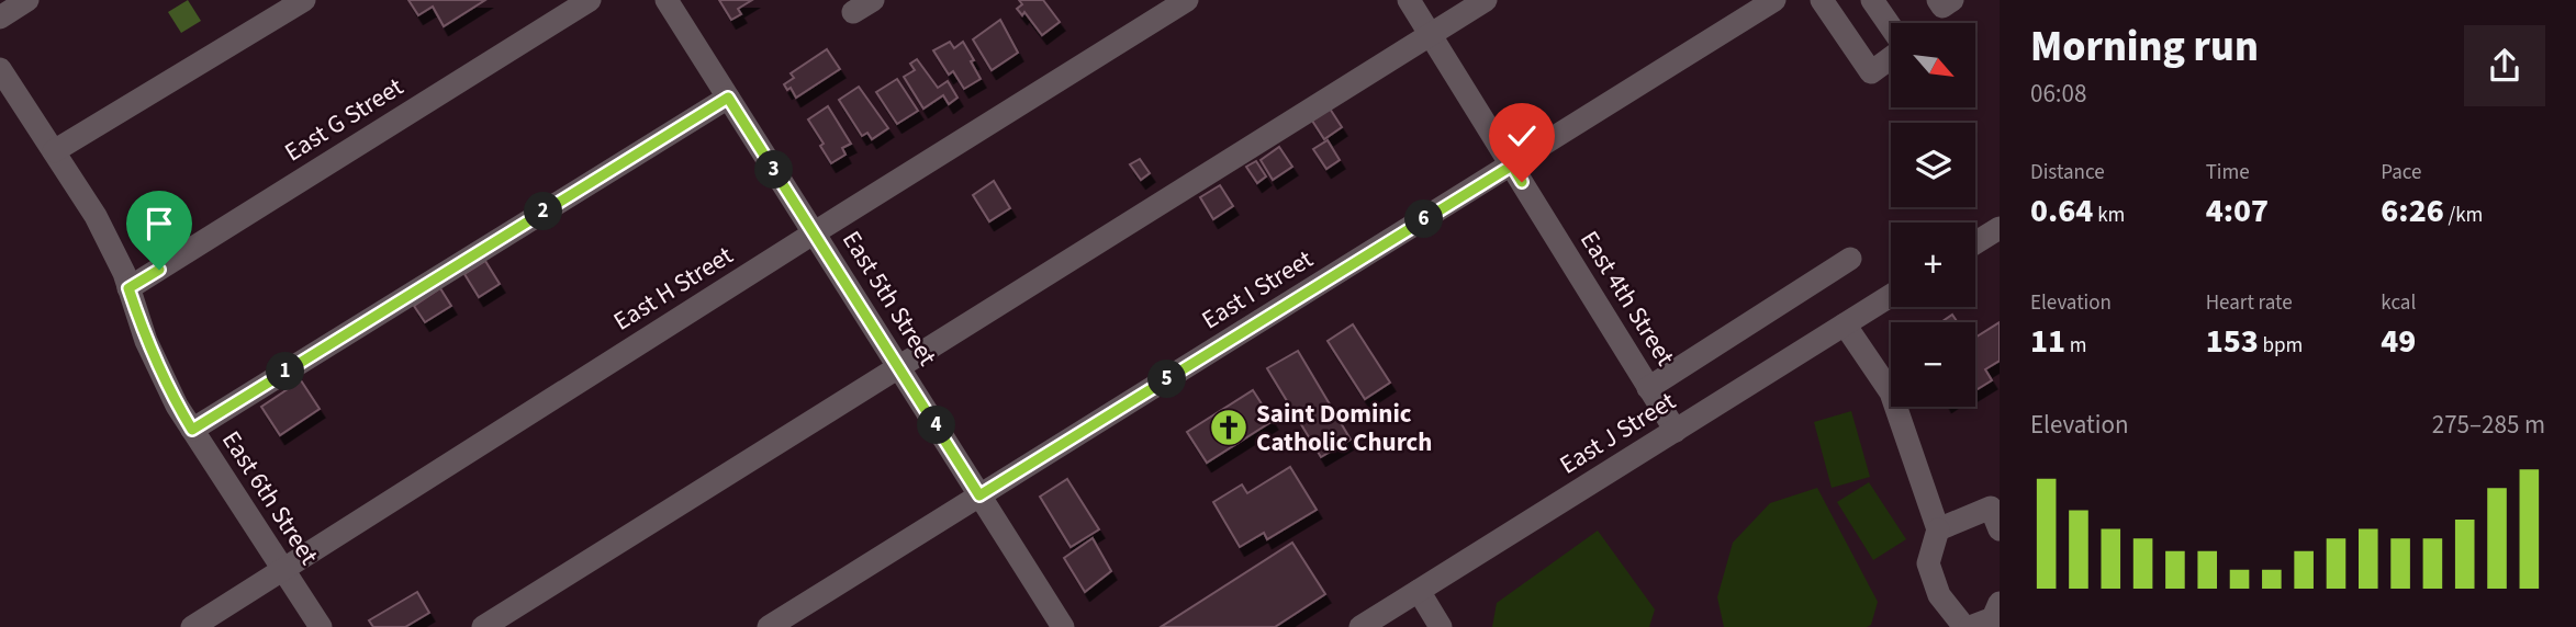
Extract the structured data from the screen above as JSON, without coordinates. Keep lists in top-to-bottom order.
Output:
{
  "streets": {
    "street": [
      "East G Street",
      "East H Street",
      "East I Street",
      "East 5th Street",
      "East 4th Street",
      "East J Street",
      "East 6th Street"
    ]
  },
  "crossings": [
    ["East G Street", "East 6th Street"],
    ["East H Street", "East 5th Street"],
    ["East H Street", "East 6th Street"],
    ["East I Street", "East 5th Street"],
    ["East I Street", "East 4th Street"],
    ["East 4th Street", "East J Street"]
  ],
  "places": {
    "church": ["Saint Dominic Catholic Church"]
  },
  "north": "bottom right",
  "page": {
    "heading": ["Morning run", "06:08"],
    "map_buttons": ["+", "−"],
    "stats": [
      ["Distance", "0.64 km"],
      ["Time", "4:07"],
      ["Pace", "6:26 /km"],
      ["Elevation", "11 m"],
      ["Heart rate", "153 bpm"],
      ["kcal", "49"]
    ],
    "pins": [
      "3",
      "2",
      "6",
      "1",
      "5",
      "4"
    ],
    "chart": ["Elevation", "275–285 m"]
  }
}
